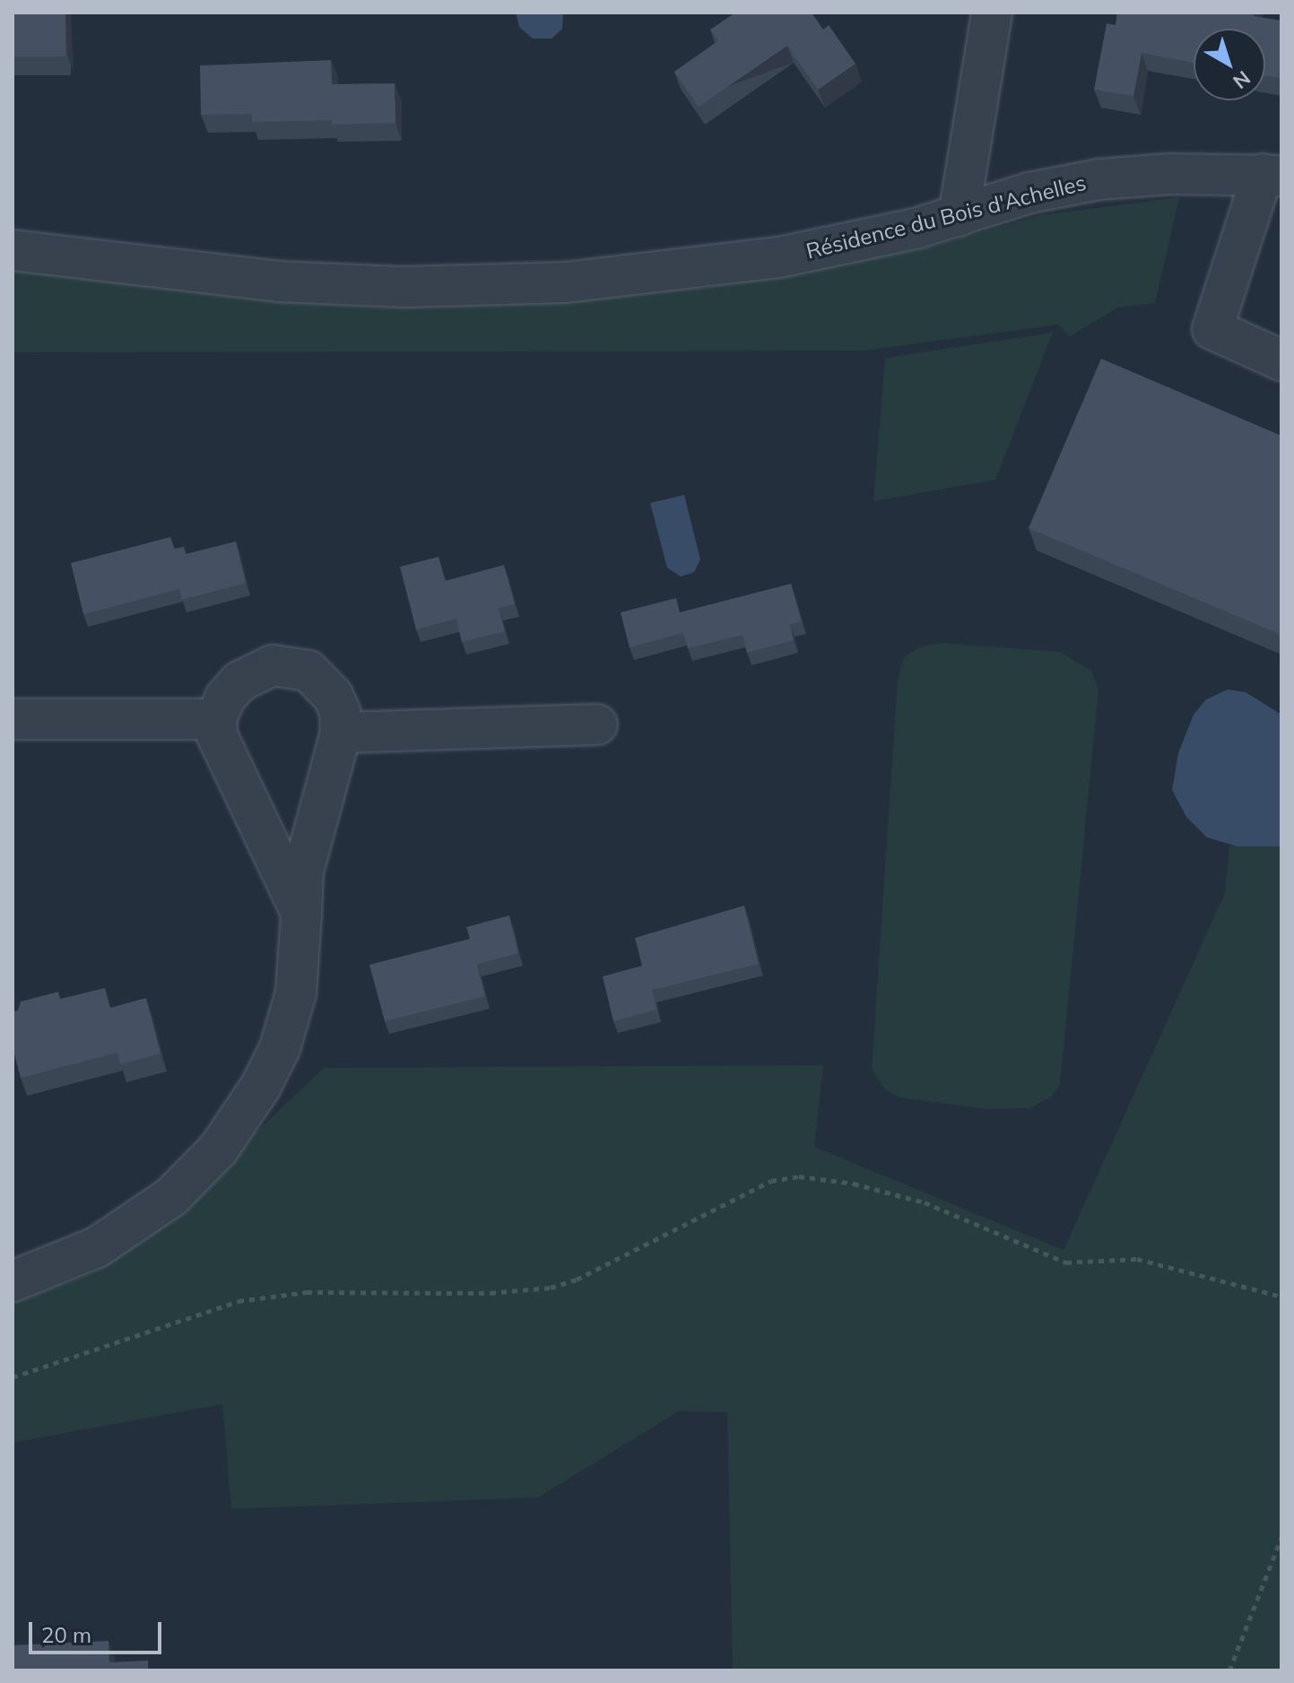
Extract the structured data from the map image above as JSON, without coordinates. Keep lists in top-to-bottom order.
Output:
{
  "streets": {
    "street": ["Résidence du Bois d'Achelles"]
  },
  "scale_bar": "20 m",
  "north": "bottom right"
}
